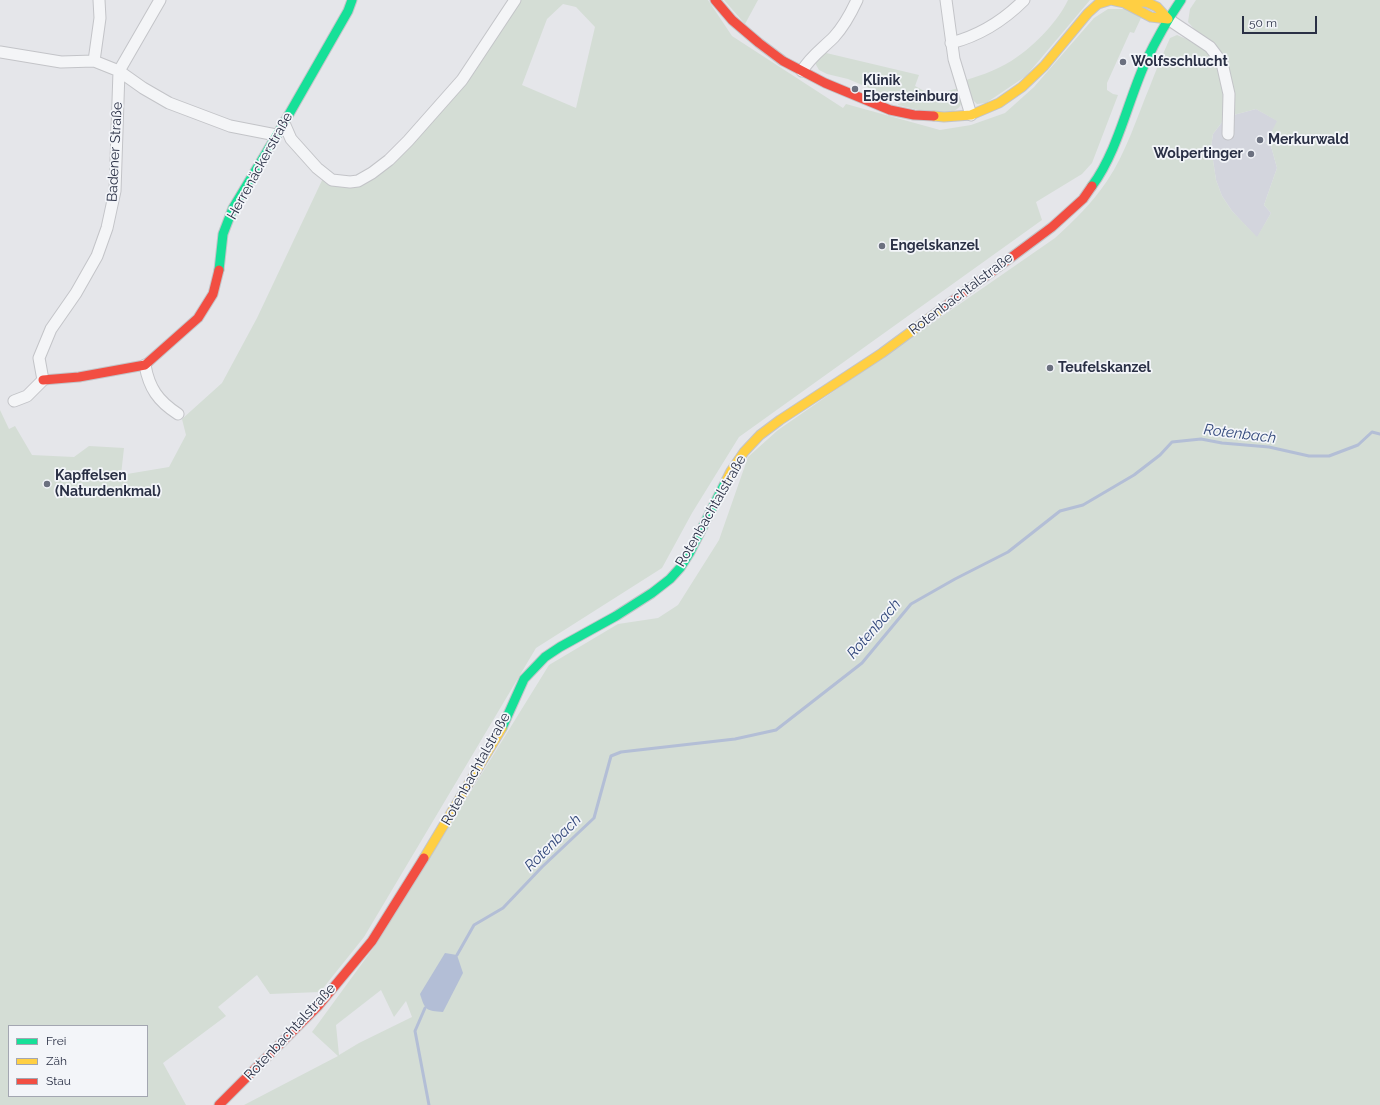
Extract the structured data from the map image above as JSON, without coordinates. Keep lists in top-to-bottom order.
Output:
{
  "streets": {
    "main road": ["Herrenäckerstraße", "Rotenbachtalstraße"],
    "street": ["Badener Straße"]
  },
  "water": ["Rotenbach"],
  "places": [
    "Wolfsschlucht",
    "Klinik Ebersteinburg",
    "Merkurwald",
    "Wolpertinger",
    "Engelskanzel",
    "Teufelskanzel",
    "Kapffelsen (Naturdenkmal)"
  ],
  "legend": ["Frei", "Zäh", "Stau"],
  "scale_bar": "50 m"
}
